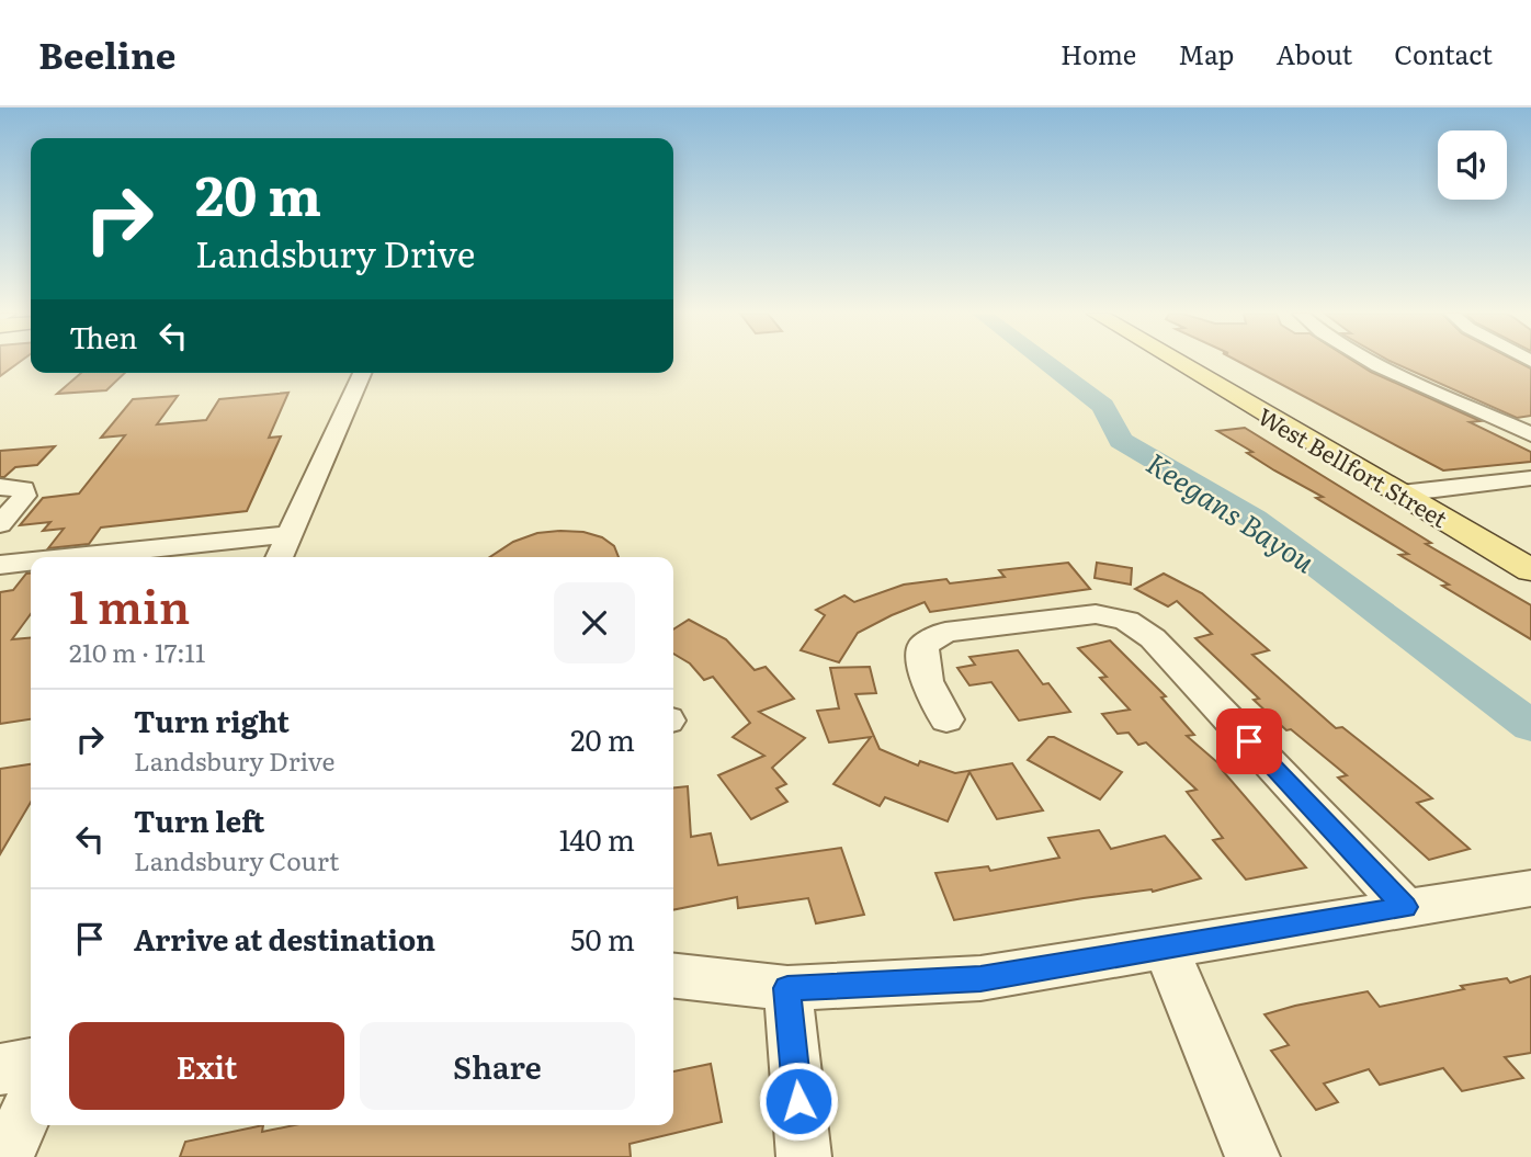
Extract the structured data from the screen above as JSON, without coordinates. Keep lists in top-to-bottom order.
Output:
{
  "streets": {
    "main road": ["West Bellfort Street"]
  },
  "water": ["Keegans Bayou"],
  "page": {
    "header": "Beeline",
    "nav": [
      "Home",
      "Map",
      "About",
      "Contact"
    ],
    "turn": ["20 m", "Landsbury Drive"],
    "then": "Then",
    "heading": ["1 min", "210 m · 17:11"],
    "list": [
      {
        "name": "Turn right",
        "note": "Landsbury Drive",
        "value": "20 m"
      },
      {
        "name": "Turn left",
        "note": "Landsbury Court",
        "value": "140 m"
      },
      {
        "name": "Arrive at destination",
        "value": "50 m"
      }
    ],
    "buttons": ["Exit", "Share"]
  }
}
